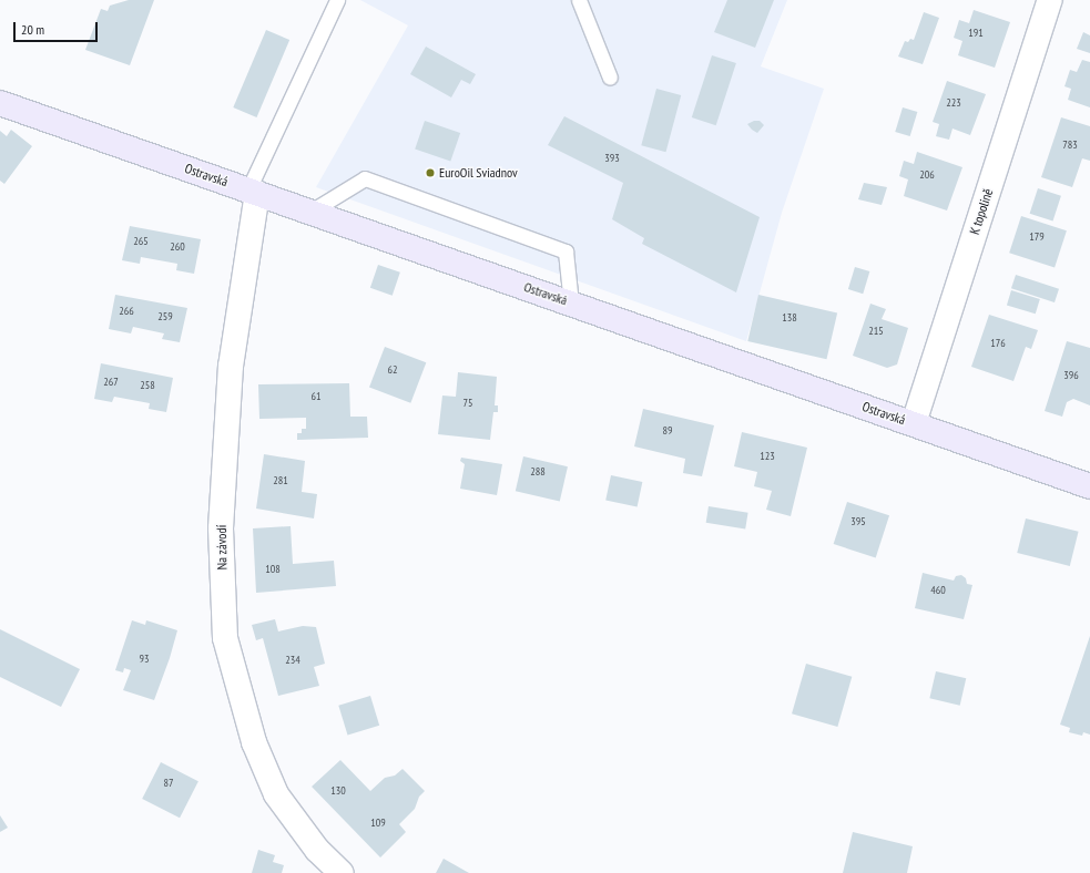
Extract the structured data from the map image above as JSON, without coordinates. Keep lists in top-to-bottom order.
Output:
{
  "streets": {
    "street": ["Ostravská", "K topolině", "Na závodí"]
  },
  "crossings": [
    ["Ostravská", "K topolině"],
    ["Ostravská", "Na závodí"]
  ],
  "places": ["EuroOil Sviadnov"],
  "house_numbers": [
    "191",
    "223",
    "783",
    "393",
    "206",
    "179",
    "265",
    "260",
    "266",
    "259",
    "138",
    "215",
    "176",
    "62",
    "396",
    "267",
    "258",
    "61",
    "75",
    "89",
    "123",
    "288",
    "281",
    "395",
    "108",
    "460",
    "93",
    "234",
    "87",
    "130",
    "109"
  ],
  "scale_bar": "20 m"
}
